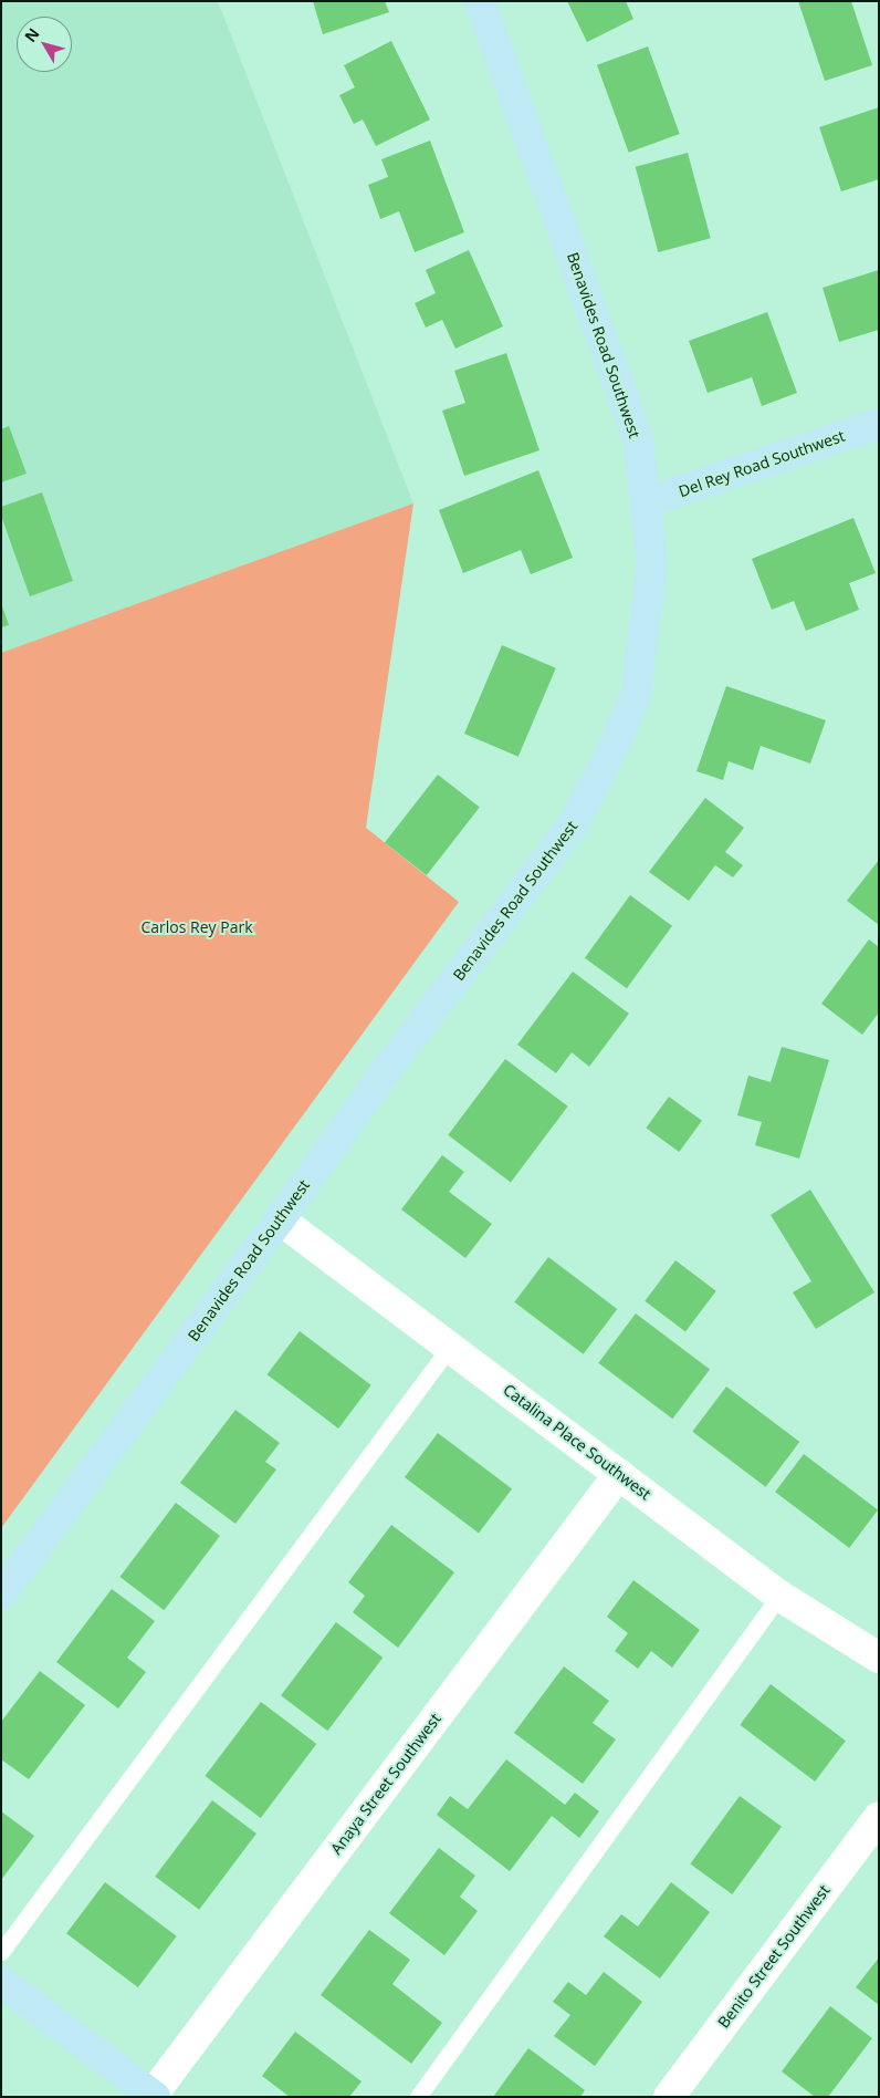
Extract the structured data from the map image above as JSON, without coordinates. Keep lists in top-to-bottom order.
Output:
{
  "streets": {
    "street": [
      "Benavides Road Southwest",
      "Del Rey Road Southwest",
      "Catalina Place Southwest",
      "Anaya Street Southwest",
      "Benito Street Southwest"
    ]
  },
  "crossings": [
    ["Benavides Road Southwest", "Del Rey Road Southwest"],
    ["Benavides Road Southwest", "Catalina Place Southwest"],
    ["Catalina Place Southwest", "Anaya Street Southwest"]
  ],
  "parks": ["Carlos Rey Park"],
  "north": "top left"
}
